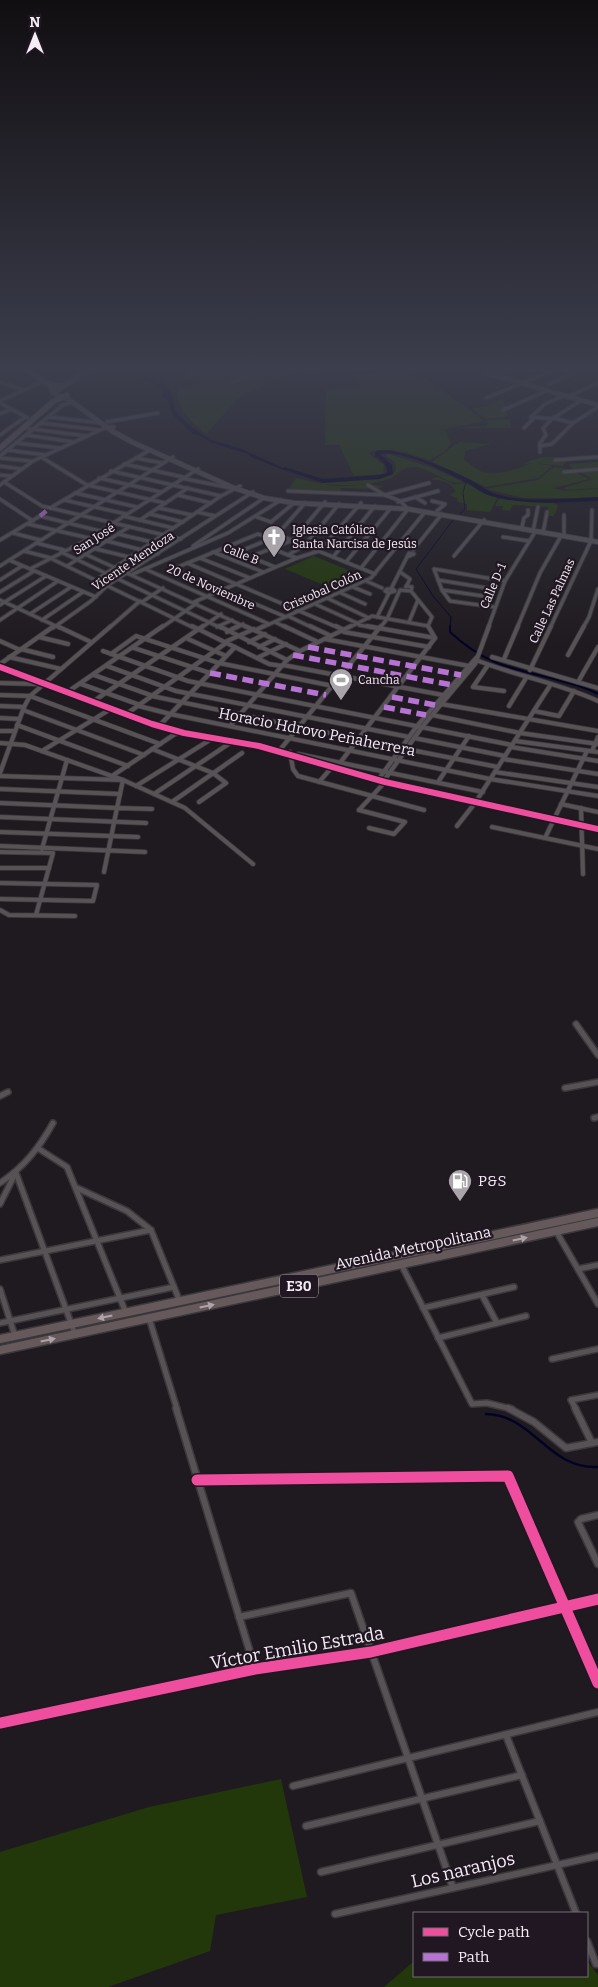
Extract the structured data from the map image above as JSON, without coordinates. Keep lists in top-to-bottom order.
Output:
{
  "streets": {
    "highway": ["Avenida Metropolitana", "E30"],
    "street": [
      "San José",
      "Calle B",
      "Vicente Mendoza",
      "Calle D-1",
      "20 de Noviembre",
      "Cristobal Colón",
      "Calle Las Palmas",
      "Horacio Hdrovo Peñaherrera",
      "Víctor Emilio Estrada",
      "Los naranjos"
    ]
  },
  "crossings": [
    ["20 de Noviembre", "Cristobal Colón"],
    ["Cristobal Colón", "Horacio Hdrovo Peñaherrera"]
  ],
  "places": {
    "church": ["Iglesia Católica Santa Narcisa de Jesús"],
    "sports": ["Cancha"],
    "fuel station": ["P&S"]
  },
  "legend": ["Cycle path", "Path"],
  "north": "top"
}
